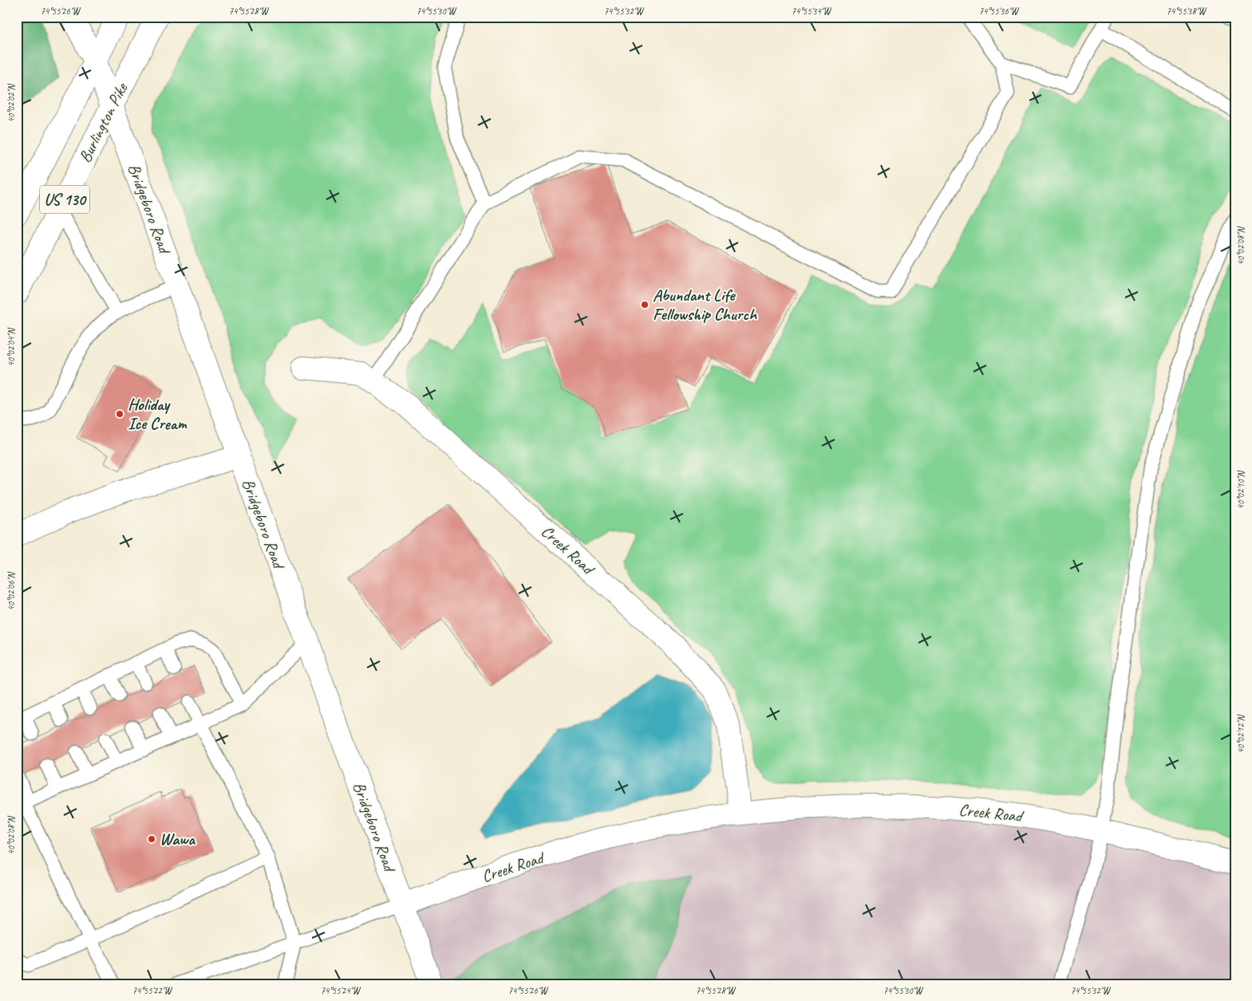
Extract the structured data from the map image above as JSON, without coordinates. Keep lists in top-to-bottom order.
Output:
{
  "streets": {
    "main road": [
      "Burlington Pike",
      "US 130",
      "Bridgeboro Road",
      "Creek Road"
    ]
  },
  "crossings": [
    ["Burlington Pike", "Bridgeboro Road"],
    ["Bridgeboro Road", "Creek Road"]
  ],
  "places": ["Abundant Life Fellowship Church", "Holiday Ice Cream", "Wawa"],
  "coordinates": [
    "74°55'26\"W",
    "74°55'28\"W",
    "74°55'30\"W",
    "74°55'32\"W",
    "74°55'34\"W",
    "74°55'36\"W",
    "74°55'38\"W",
    "40°02'02\"N",
    "40°02'08\"N",
    "40°02'04\"N",
    "40°02'10\"N",
    "40°02'06\"N",
    "40°02'12\"N",
    "74°55'22\"W",
    "74°55'24\"W"
  ]
}
